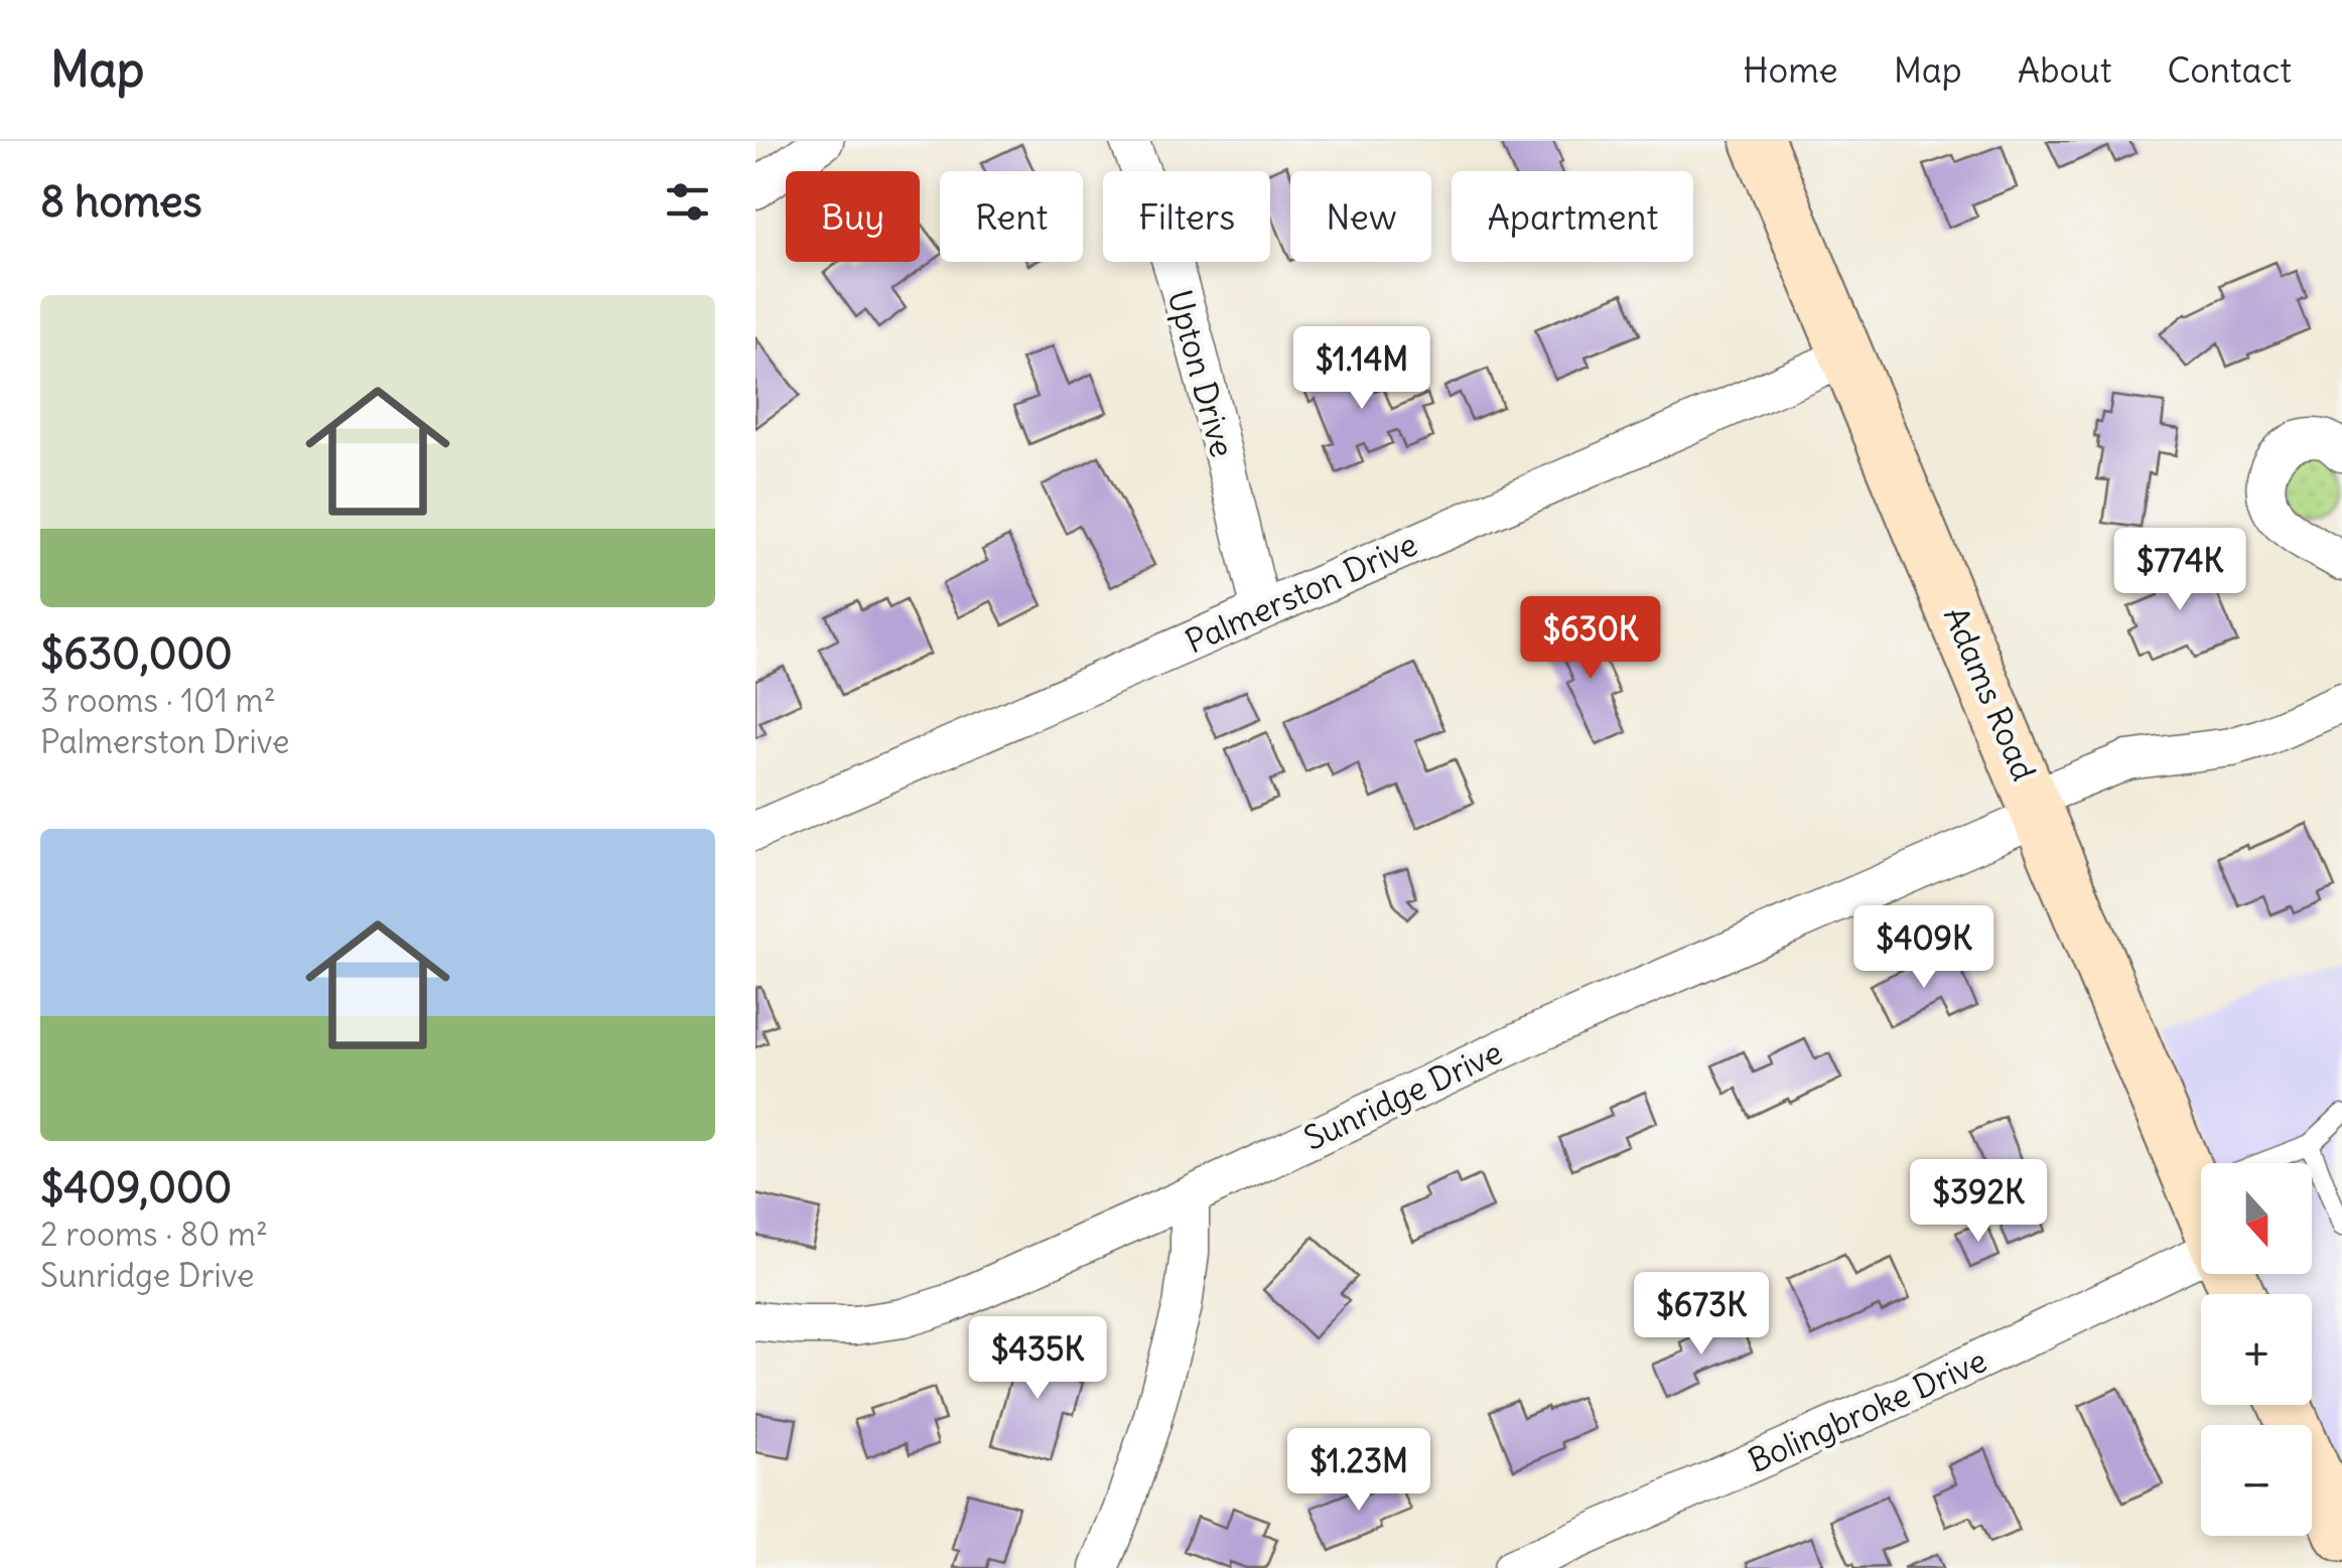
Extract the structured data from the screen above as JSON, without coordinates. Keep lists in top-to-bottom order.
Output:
{
  "streets": {
    "street": [
      "Upton Drive",
      "Palmerston Drive",
      "Adams Road",
      "Sunridge Drive",
      "Bolingbroke Drive"
    ]
  },
  "crossings": [
    ["Upton Drive", "Palmerston Drive"],
    ["Palmerston Drive", "Adams Road"],
    ["Adams Road", "Sunridge Drive"]
  ],
  "north": "bottom",
  "page": {
    "header": "Map",
    "nav": [
      "Home",
      "Map",
      "About",
      "Contact"
    ],
    "heading": "8 homes",
    "chip": [
      "Buy",
      "Rent",
      "Filters",
      "New",
      "Apartment"
    ],
    "list": [
      {
        "name": "$630,000",
        "note": "3 rooms · 101 m² · Palmerston Drive"
      },
      {
        "name": "$409,000",
        "note": "2 rooms · 80 m² · Sunridge Drive"
      }
    ],
    "price": [
      "$1.14M",
      "$774K",
      "$630K",
      "$409K",
      "$392K",
      "$673K",
      "$435K",
      "$1.23M"
    ],
    "map_buttons": ["+", "−"]
  }
}
